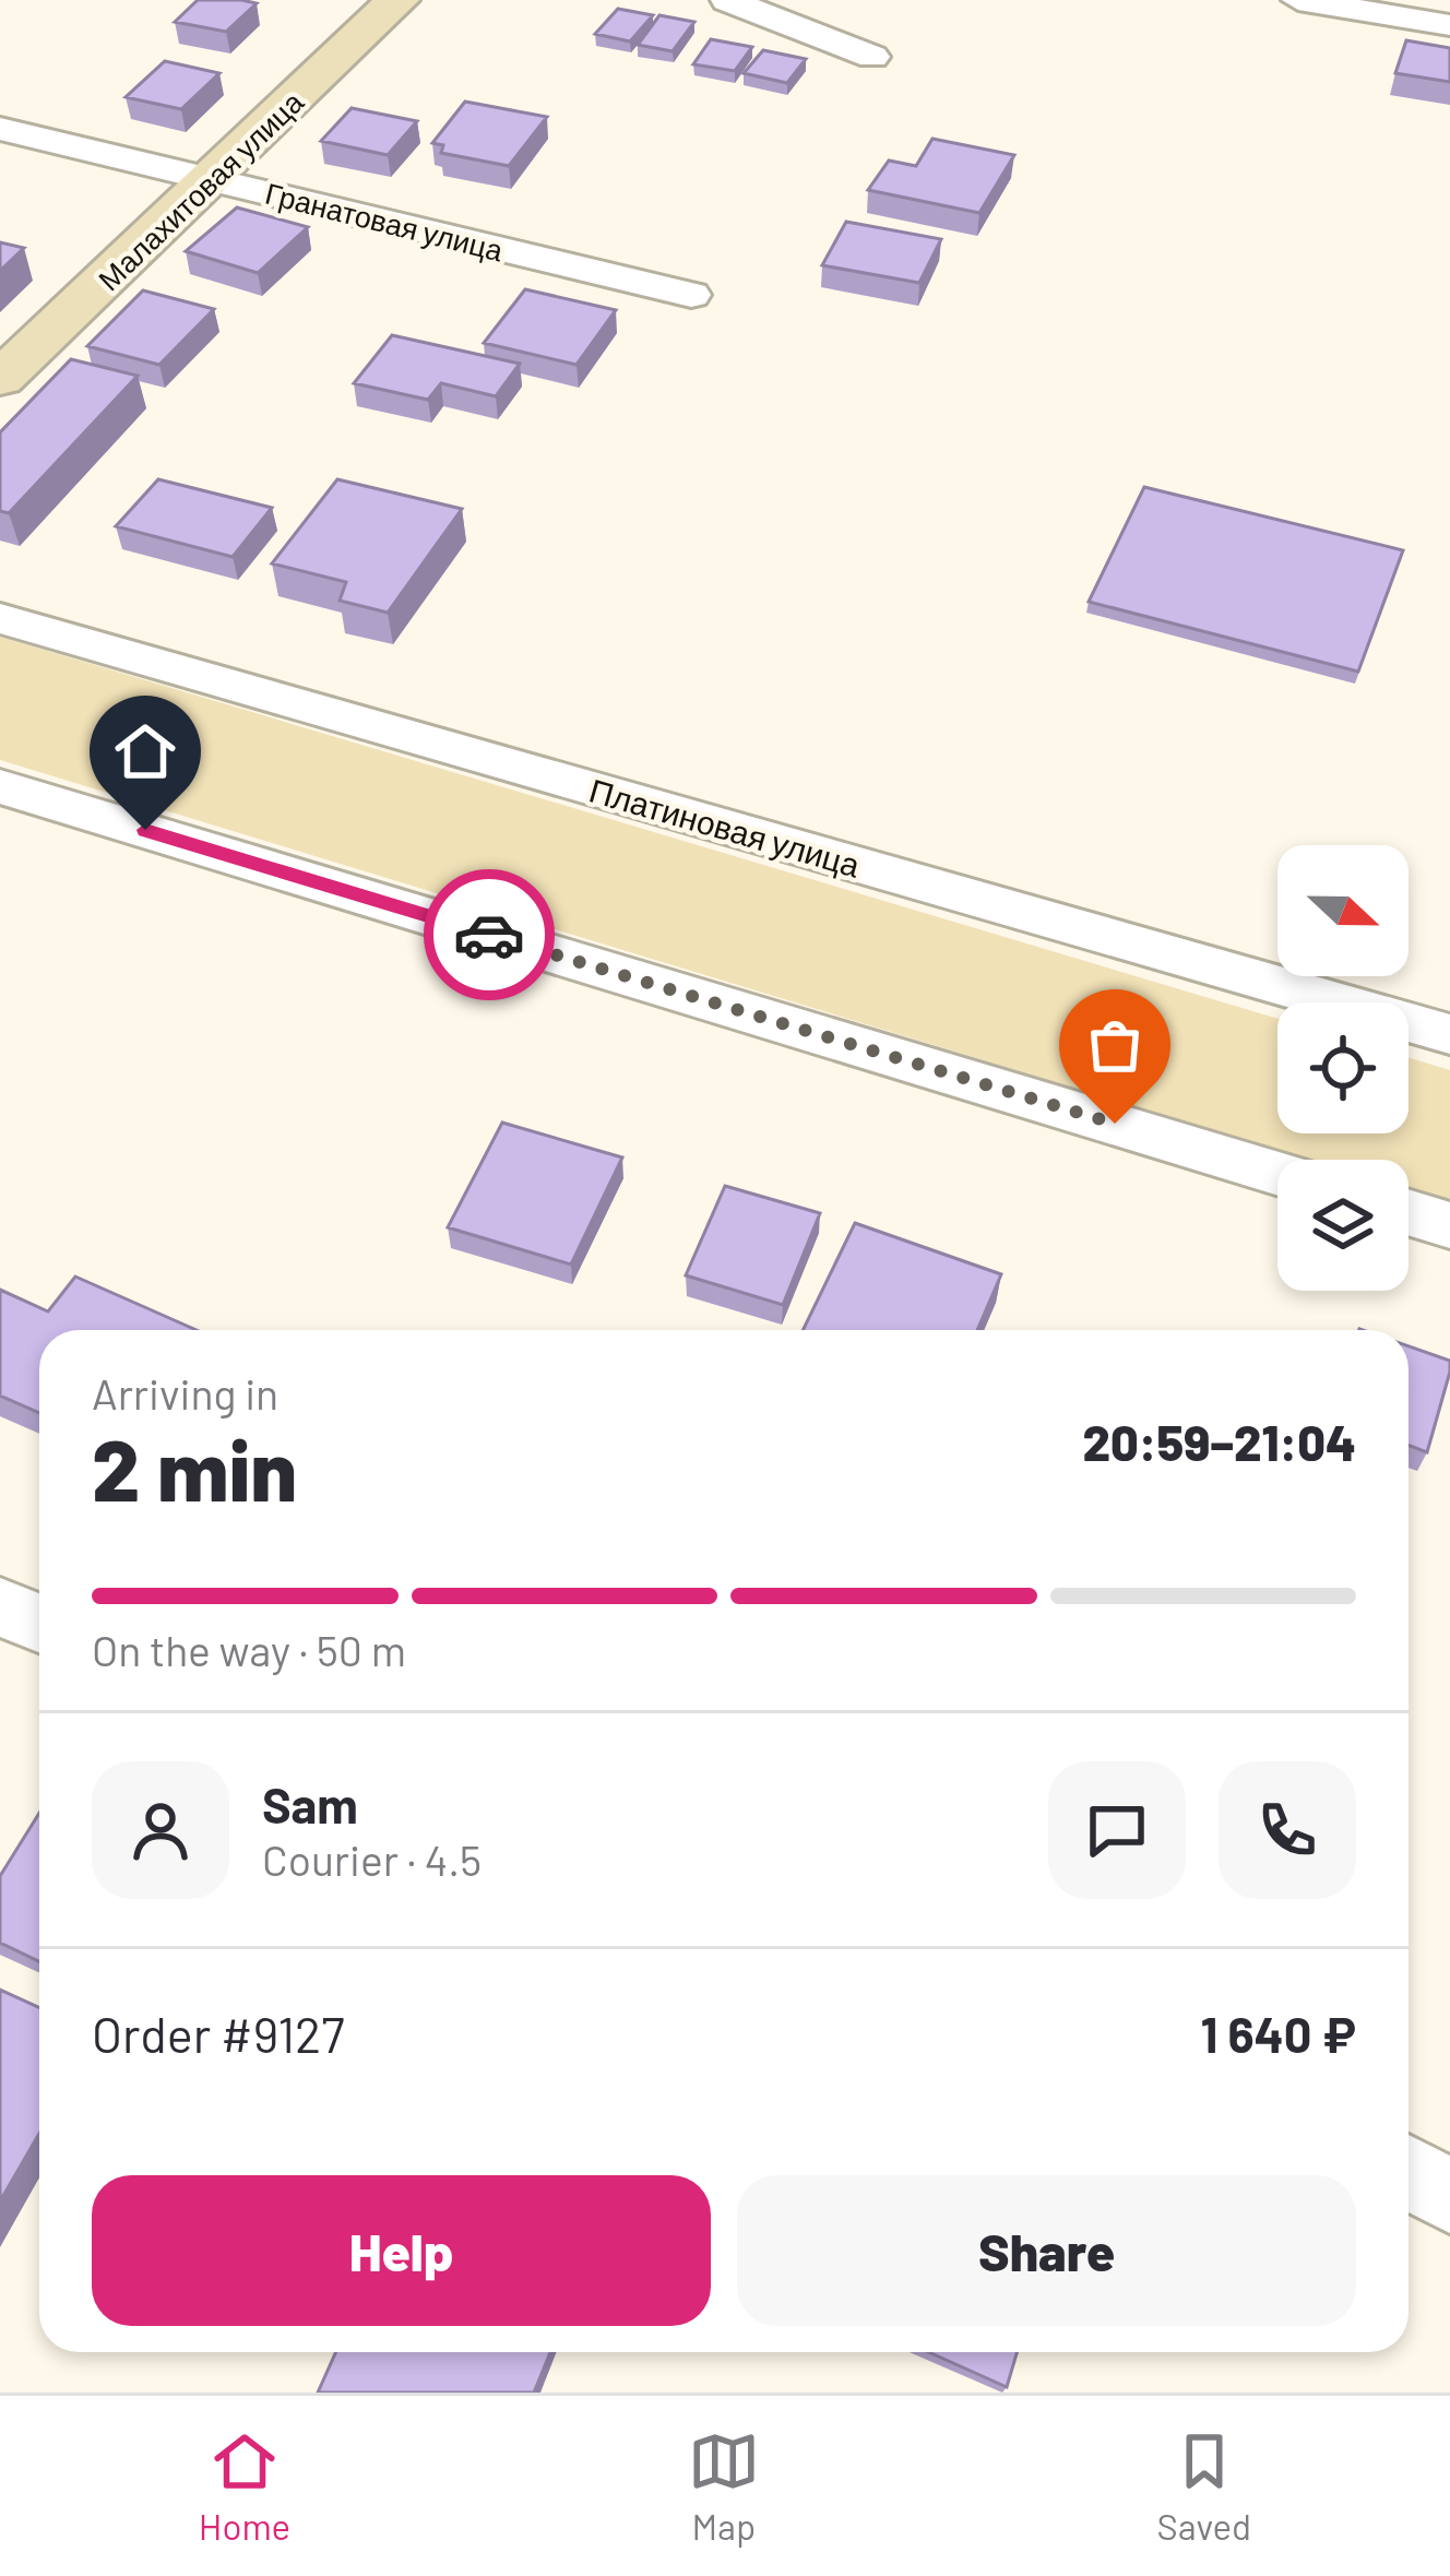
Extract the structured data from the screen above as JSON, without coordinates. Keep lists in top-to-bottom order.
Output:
{
  "streets": {
    "street": ["Малахитовая улица", "Гранатовая улица", "Платиновая улица"]
  },
  "crossings": [
    ["Малахитовая улица", "Гранатовая улица"]
  ],
  "north": "right",
  "page": {
    "heading": ["2 min", "Arriving in", "20:59–21:04"],
    "panel": [
      "Sam",
      "Courier · 4.5",
      "Order #9127",
      "1 640 ₽"
    ],
    "bar": "On the way · 50 m",
    "buttons": ["Help", "Share"],
    "tabs": ["Home", "Map", "Saved"]
  }
}
